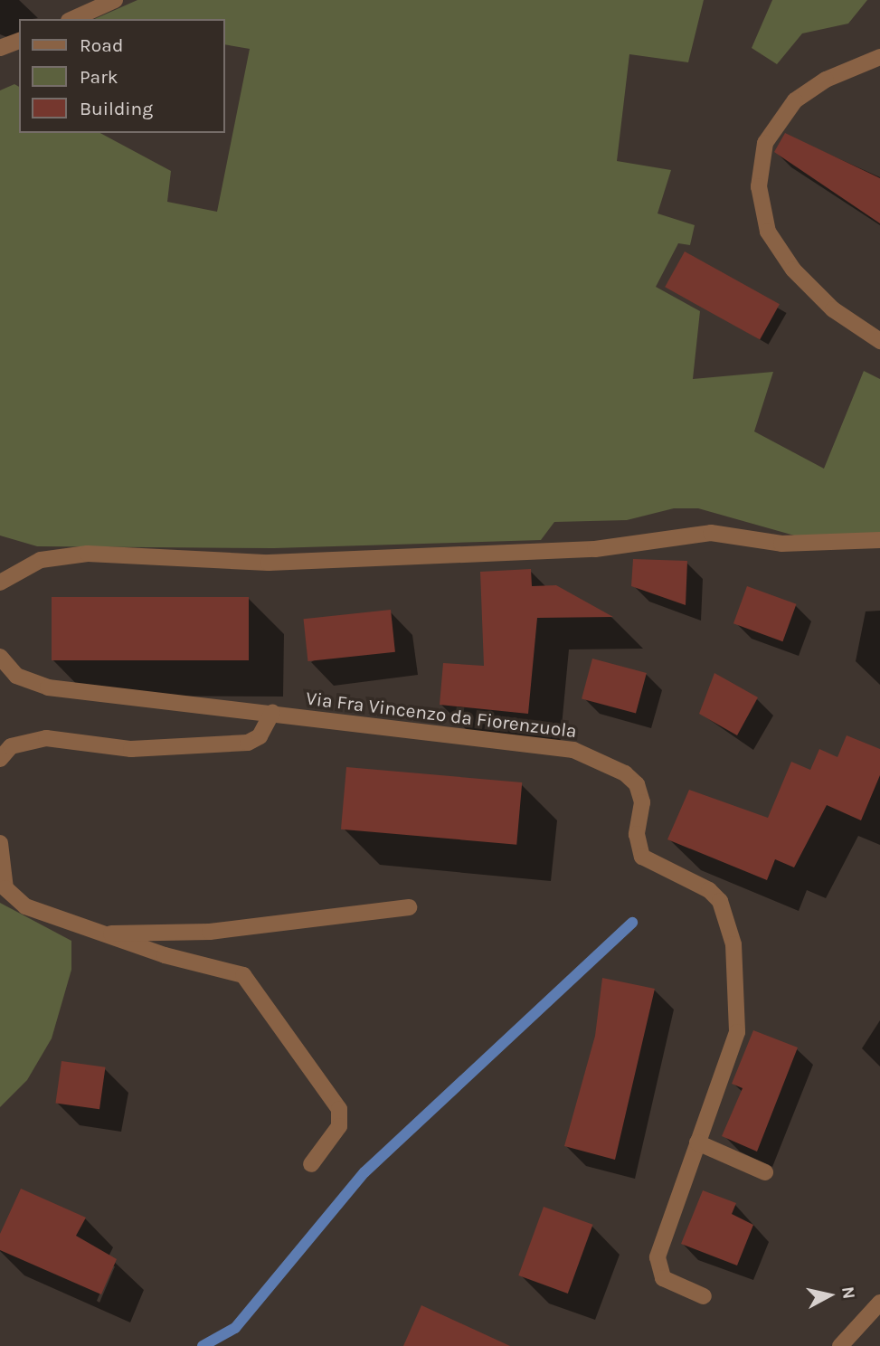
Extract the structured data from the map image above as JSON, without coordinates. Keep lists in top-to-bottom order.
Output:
{
  "streets": {
    "street": ["Via Fra Vincenzo da Fiorenzuola"]
  },
  "legend": ["Road", "Park", "Building"],
  "north": "right"
}
